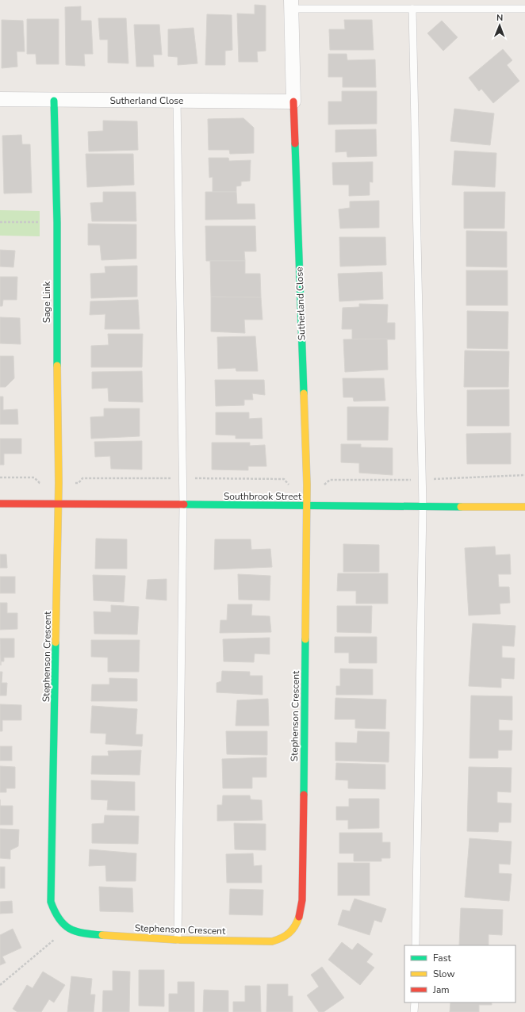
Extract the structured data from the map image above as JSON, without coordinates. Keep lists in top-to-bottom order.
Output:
{
  "streets": {
    "street": [
      "Sutherland Close",
      "Sage Link",
      "Southbrook Street",
      "Stephenson Crescent"
    ]
  },
  "crossings": [
    ["Sutherland Close", "Sage Link"],
    ["Sutherland Close", "Southbrook Street"],
    ["Sutherland Close", "Stephenson Crescent"],
    ["Sage Link", "Southbrook Street"],
    ["Sage Link", "Stephenson Crescent"],
    ["Southbrook Street", "Stephenson Crescent"]
  ],
  "legend": ["Fast", "Slow", "Jam"],
  "north": "top"
}
